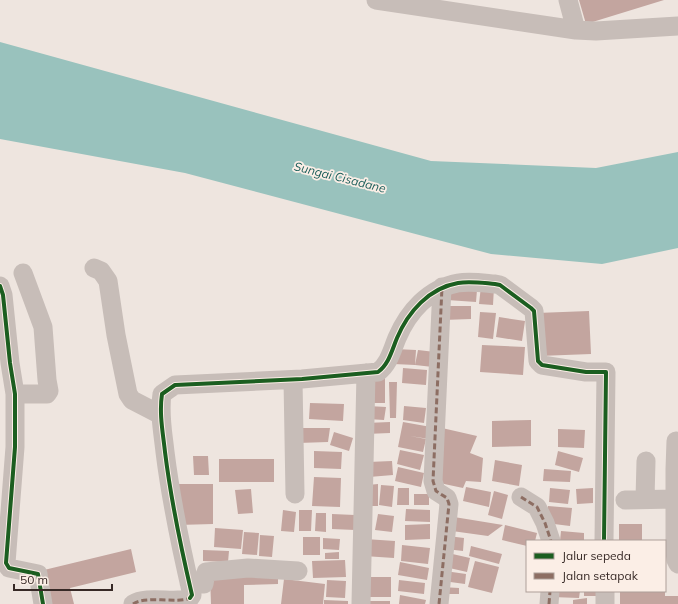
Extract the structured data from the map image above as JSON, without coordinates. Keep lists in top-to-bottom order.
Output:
{
  "water": ["Sungai Cisadane"],
  "legend": ["Jalur sepeda", "Jalan setapak"],
  "scale_bar": "50 m"
}
